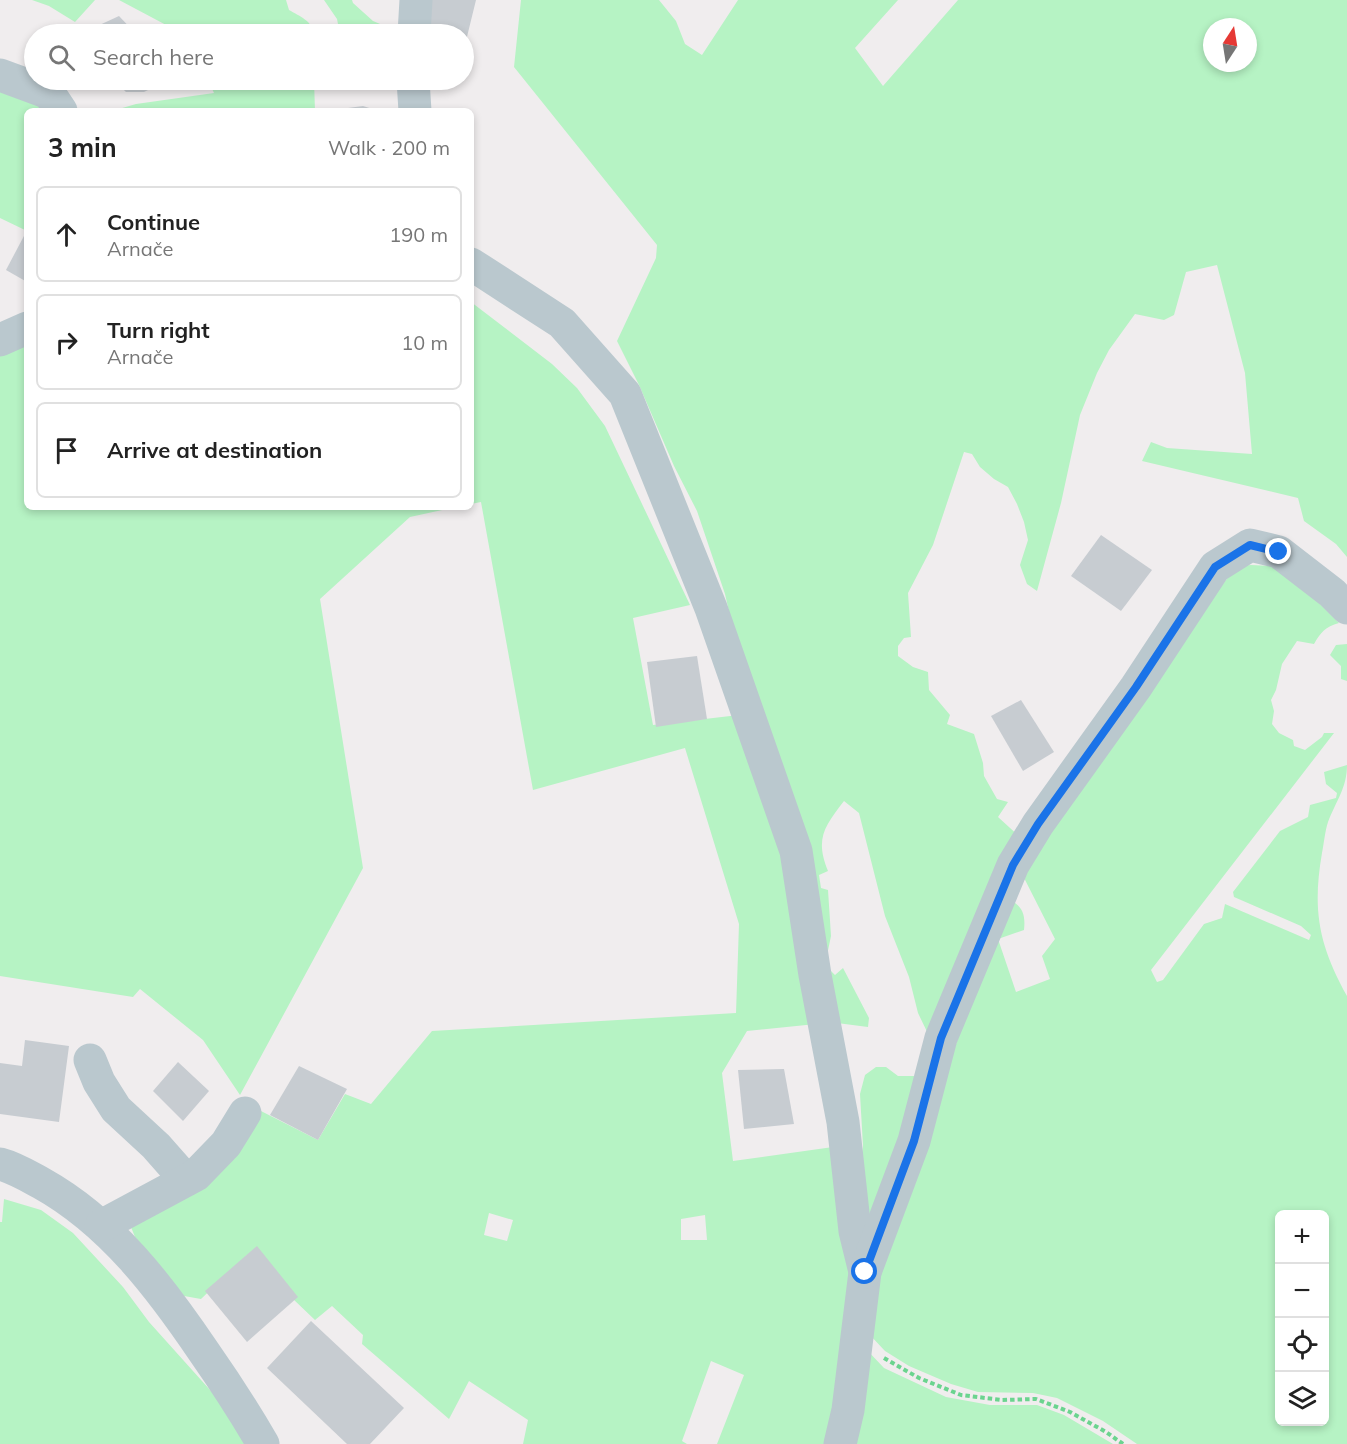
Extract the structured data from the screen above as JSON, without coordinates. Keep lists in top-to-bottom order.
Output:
{
  "north": "top",
  "page": {
    "search": "Search here",
    "heading": ["3 min", "Walk · 200 m"],
    "list": [
      ["Continue", "Arnače", "190 m"],
      ["Turn right", "Arnače", "10 m"],
      "Arrive at destination"
    ],
    "map_buttons": ["+", "−"]
  }
}
